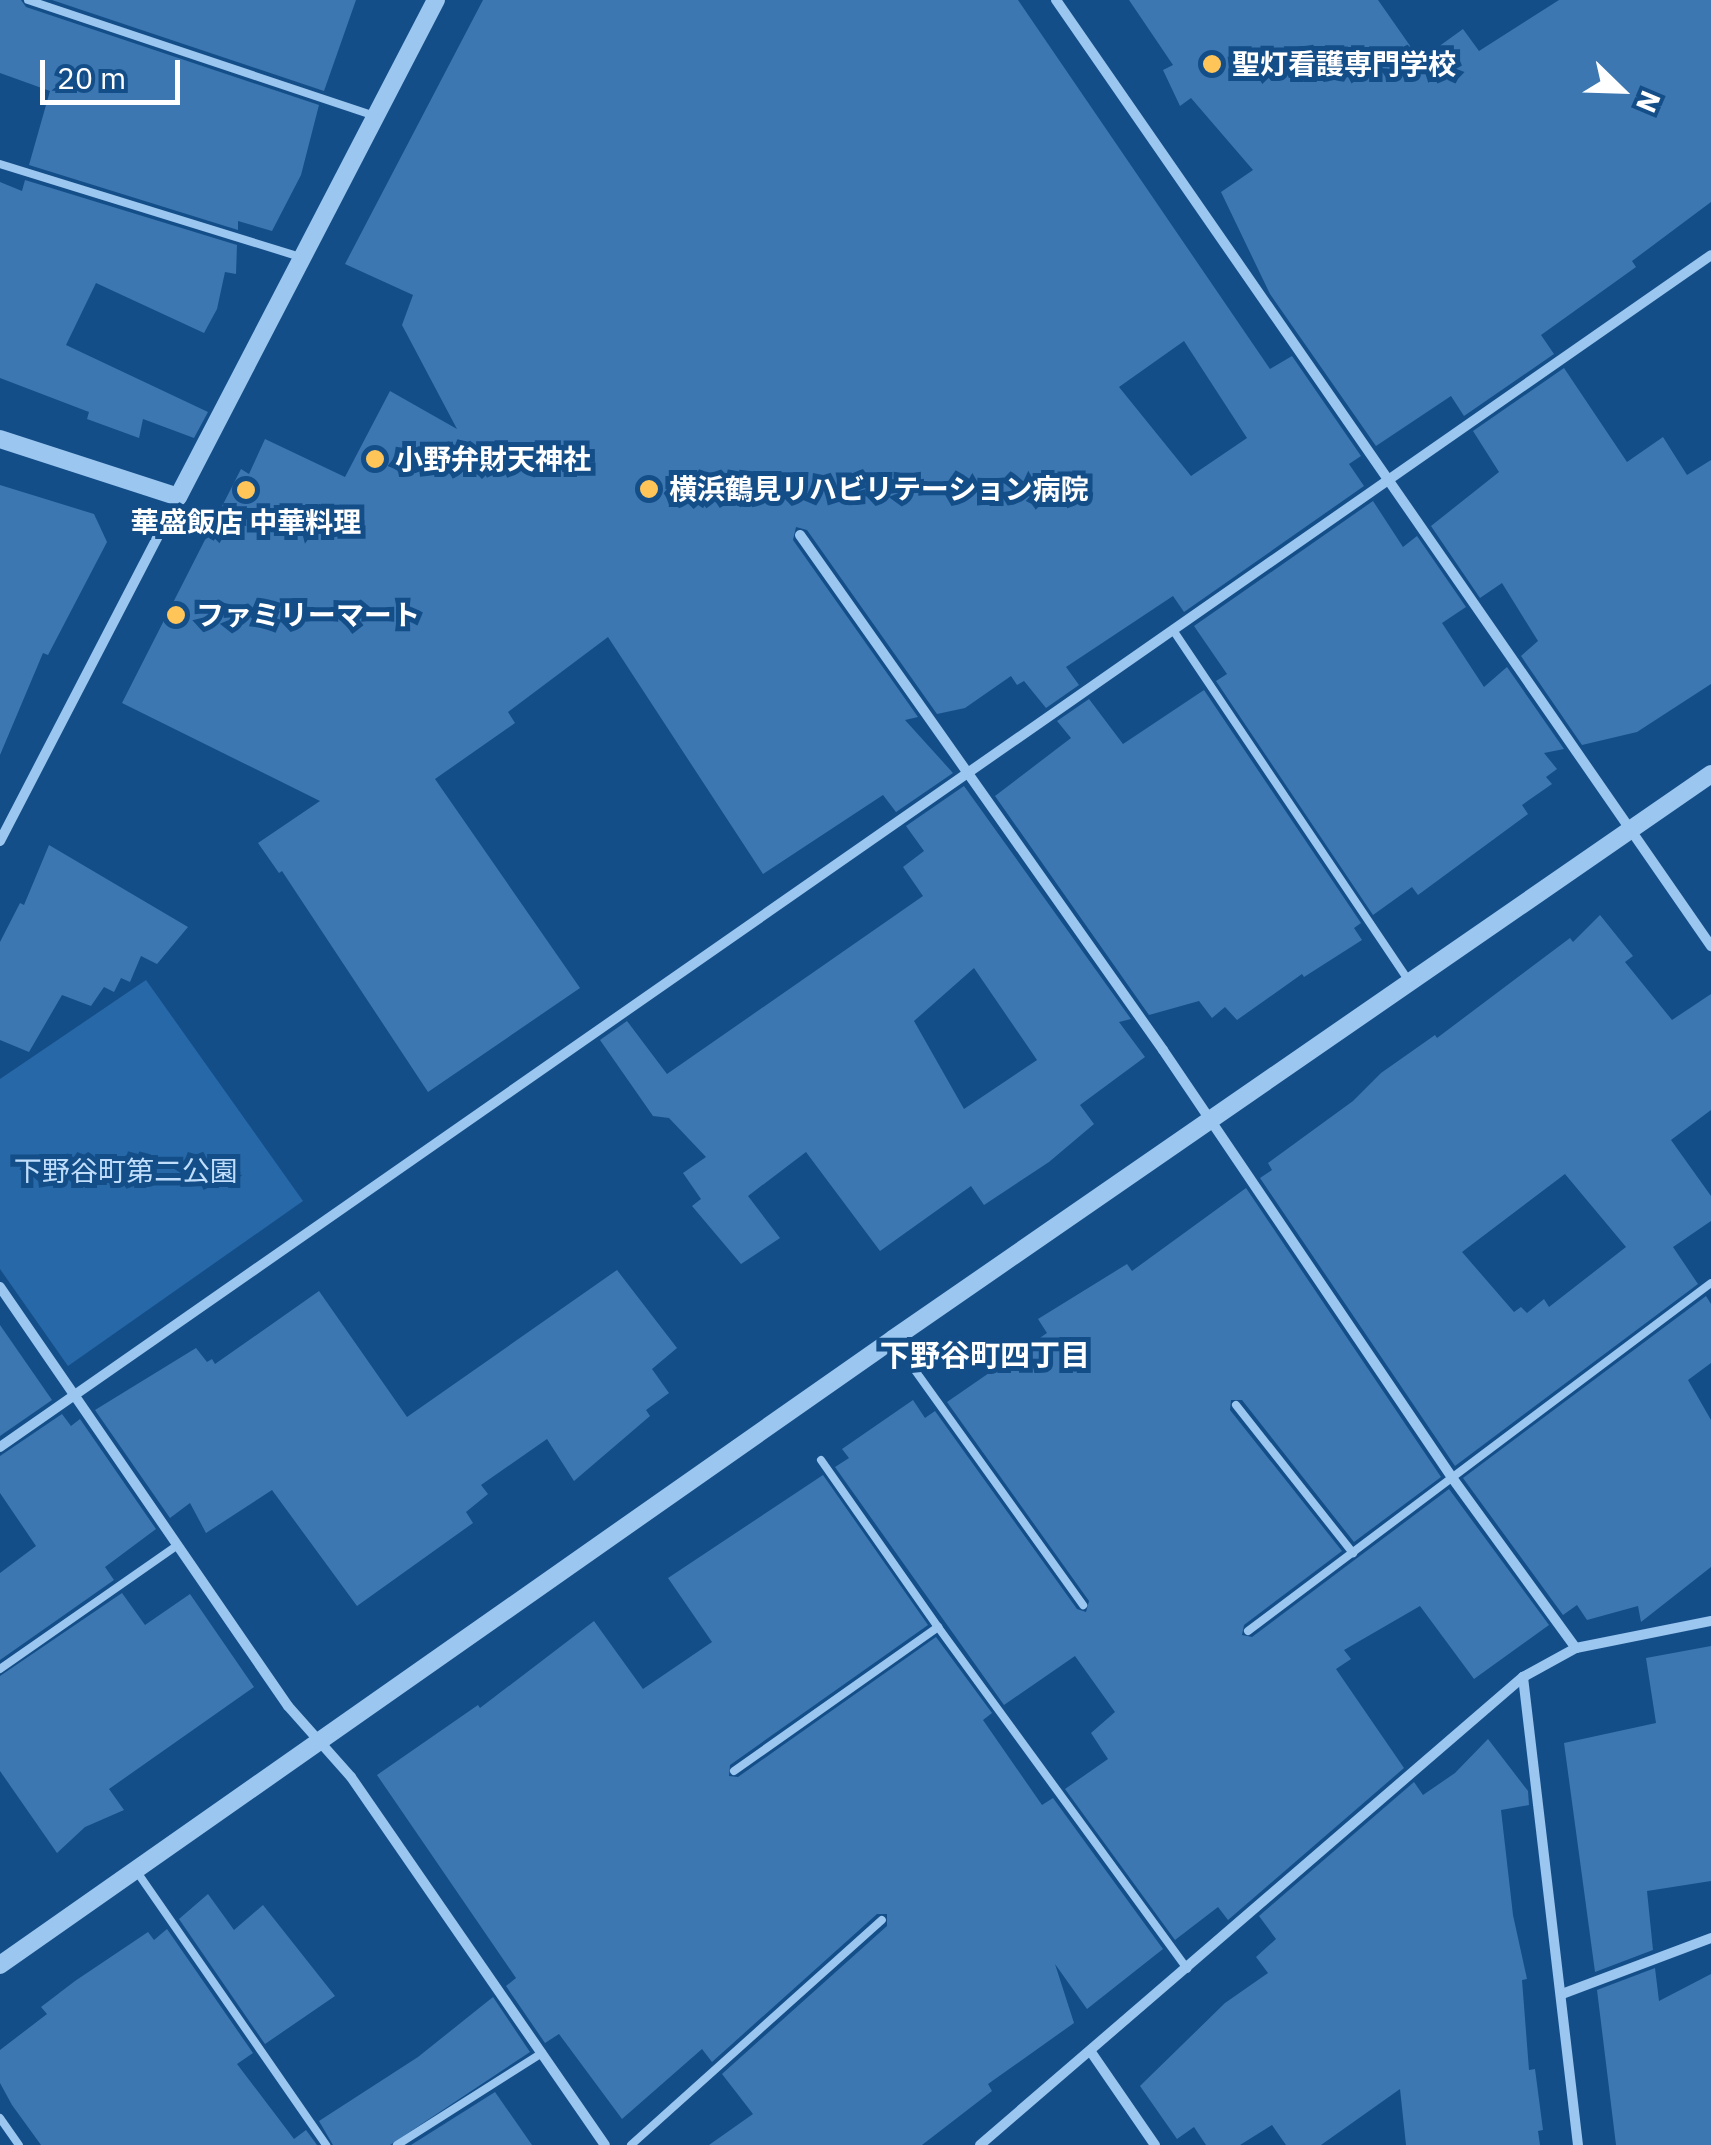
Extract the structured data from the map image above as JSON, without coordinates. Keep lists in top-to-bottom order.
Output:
{
  "districts": ["下野谷町四丁目"],
  "parks": ["下野谷町第二公園"],
  "places": [
    "聖灯看護専門学校",
    "小野弁財天神社",
    "横浜鶴見リハビリテーション病院",
    "華盛飯店 中華料理",
    "ファミリーマート"
  ],
  "scale_bar": "20 m",
  "north": "bottom right"
}
